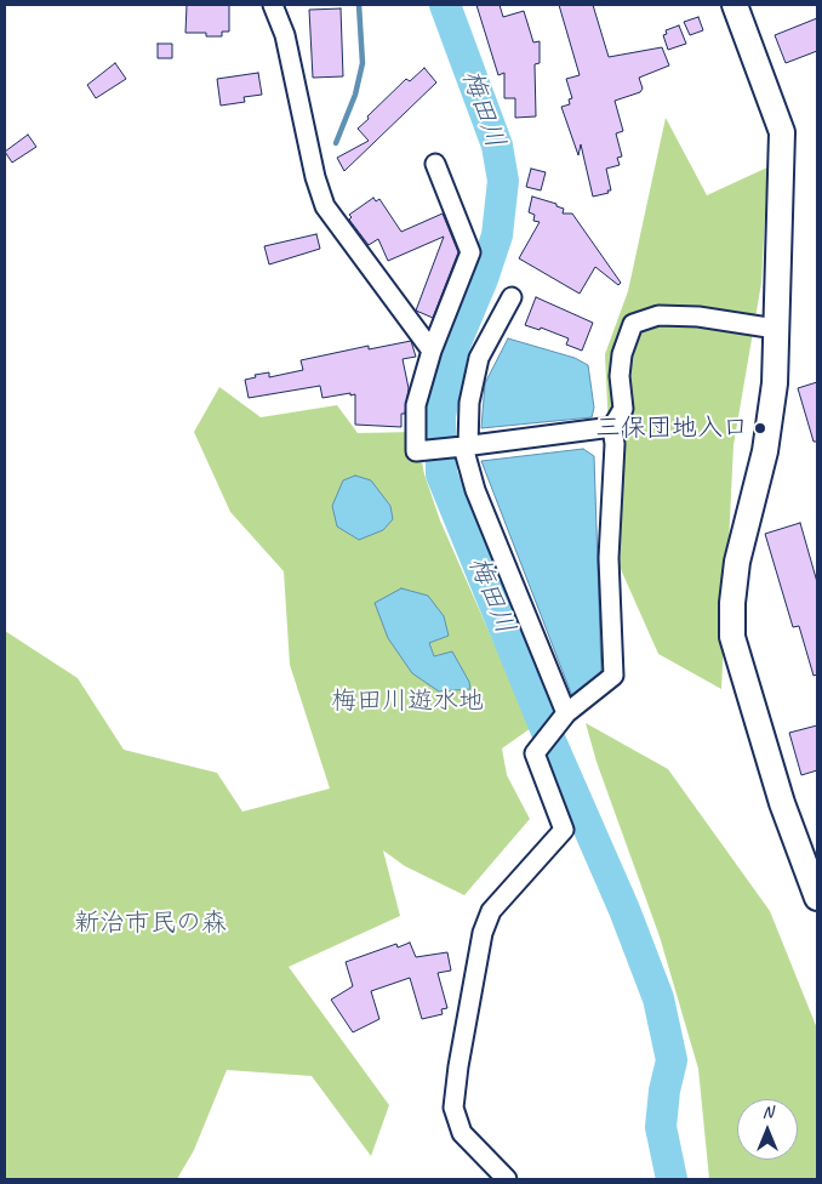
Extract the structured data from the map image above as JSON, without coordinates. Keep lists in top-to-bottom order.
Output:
{
  "water": ["梅田川"],
  "parks": ["梅田川遊水地", "新治市民の森"],
  "places": ["三保団地入口"],
  "north": "top"
}
